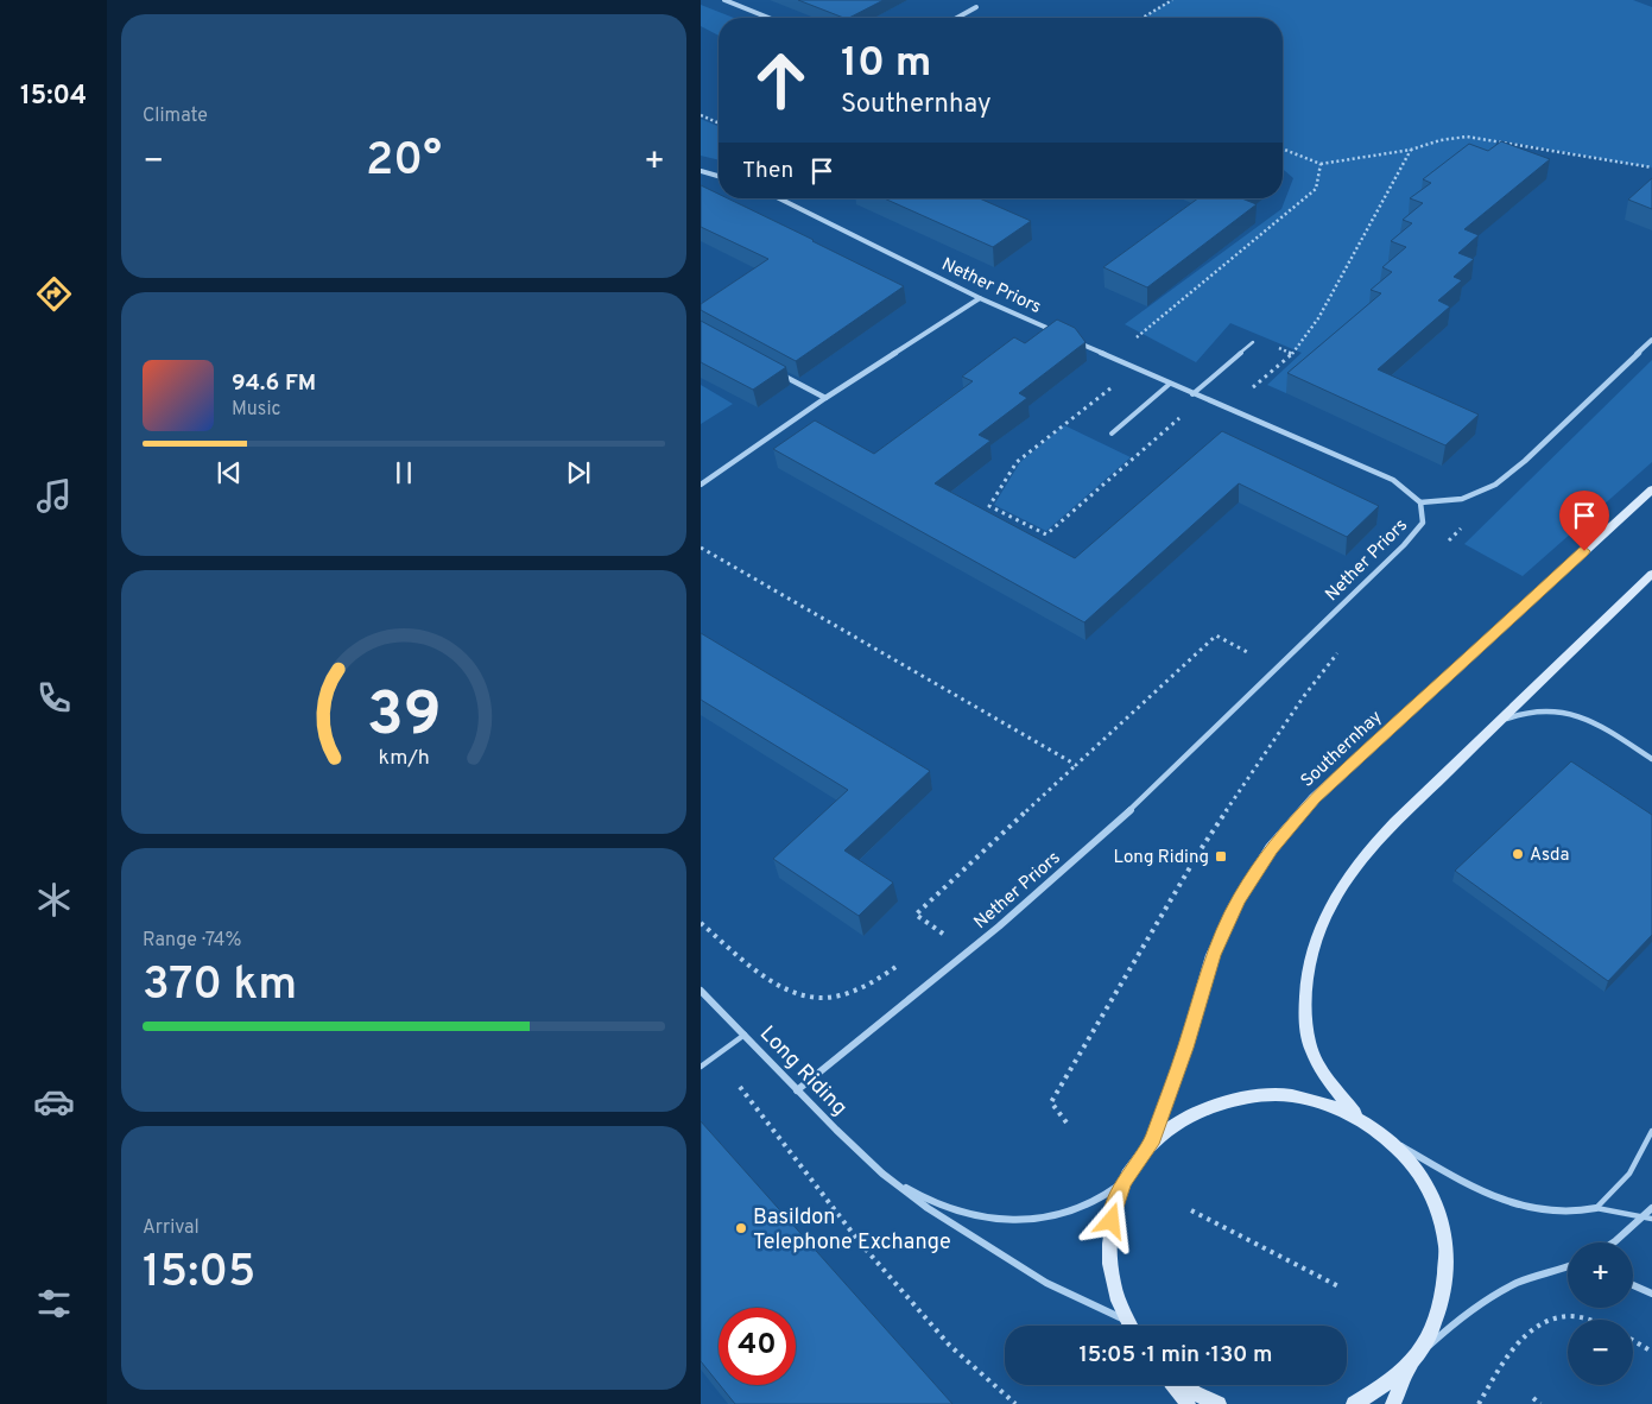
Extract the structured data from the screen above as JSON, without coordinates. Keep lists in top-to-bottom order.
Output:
{
  "streets": {
    "street": ["Nether Priors", "Southernhay", "Long Riding"]
  },
  "crossings": [
    ["Nether Priors", "Long Riding"]
  ],
  "places": {
    "other": ["Asda", "Basildon Telephone Exchange"],
    "transit": ["Long Riding"]
  },
  "page": {
    "tabs": "15:04",
    "tile": [
      "Climate",
      ["Range · 74%", "370 km"],
      ["Arrival", "15:05"]
    ],
    "turn": ["10 m", "Southernhay"],
    "heat": ["−", "20°", "+"],
    "then": "Then",
    "song": ["94.6 FM", "Music"],
    "map_buttons": ["+", "−"],
    "limit": "40",
    "trip": "15:05 · 1 min · 130 m",
    "gauge": ["39", "km/h"]
  }
}
